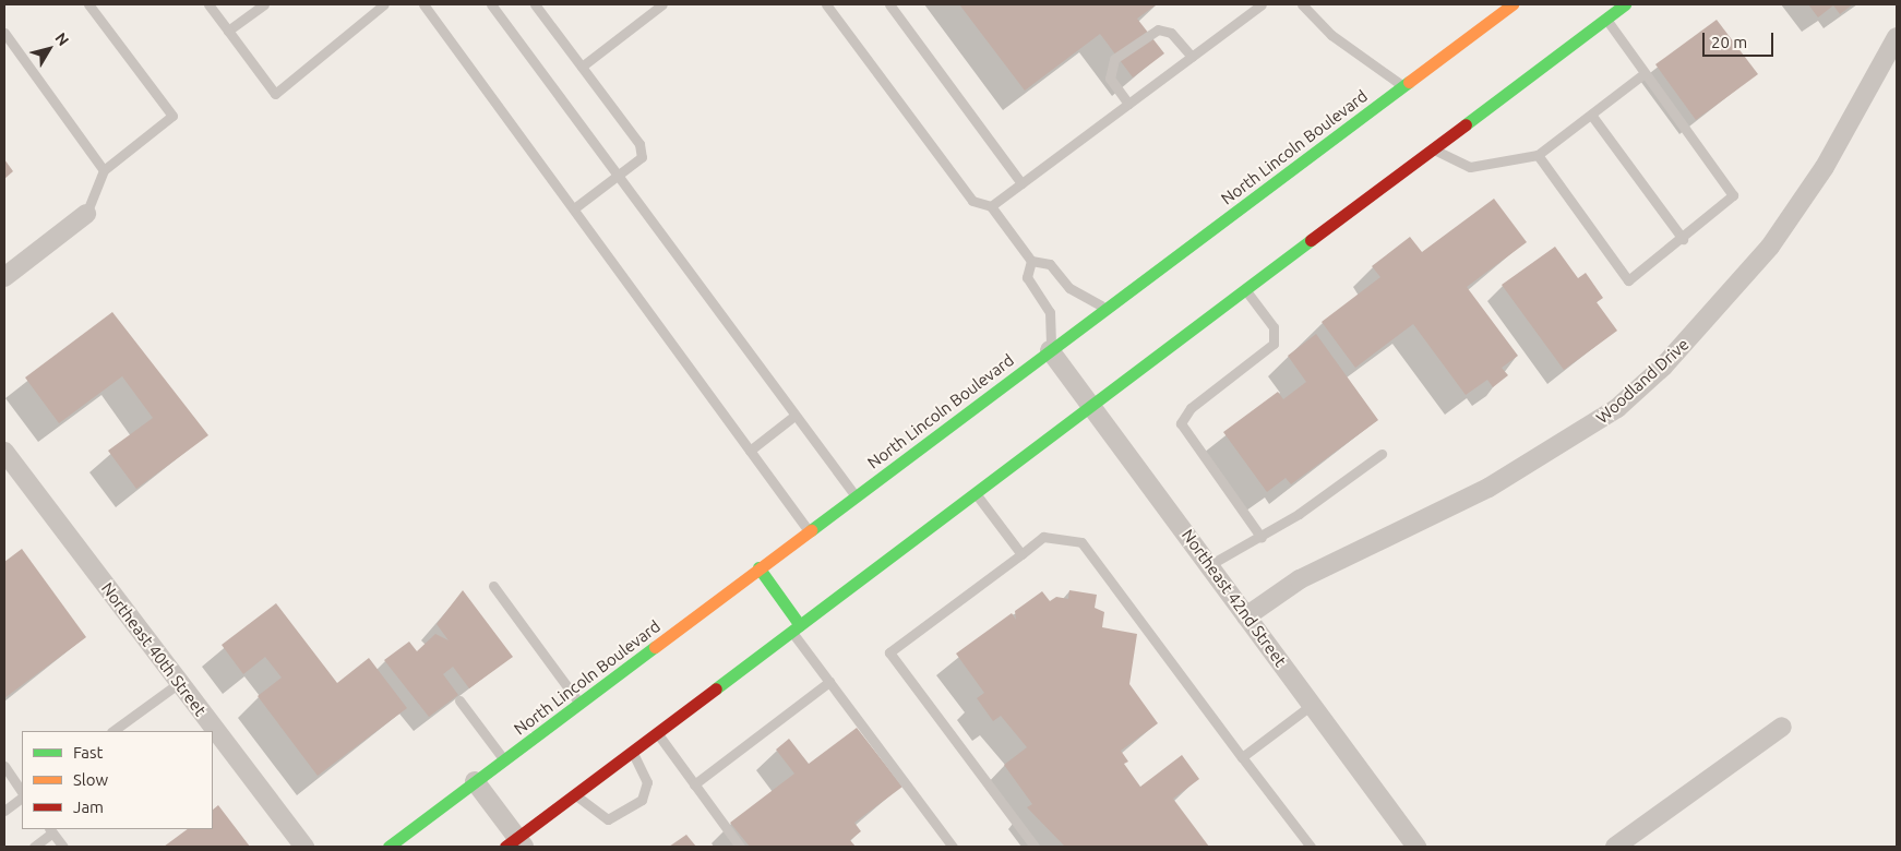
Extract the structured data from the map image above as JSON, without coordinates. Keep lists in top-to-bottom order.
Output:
{
  "streets": {
    "main road": ["North Lincoln Boulevard"],
    "street": ["Woodland Drive", "Northeast 42nd Street", "Northeast 40th Street"]
  },
  "crossings": [
    ["North Lincoln Boulevard", "Northeast 42nd Street"],
    ["Woodland Drive", "Northeast 42nd Street"]
  ],
  "legend": ["Fast", "Slow", "Jam"],
  "scale_bar": "20 m",
  "north": "top right"
}
